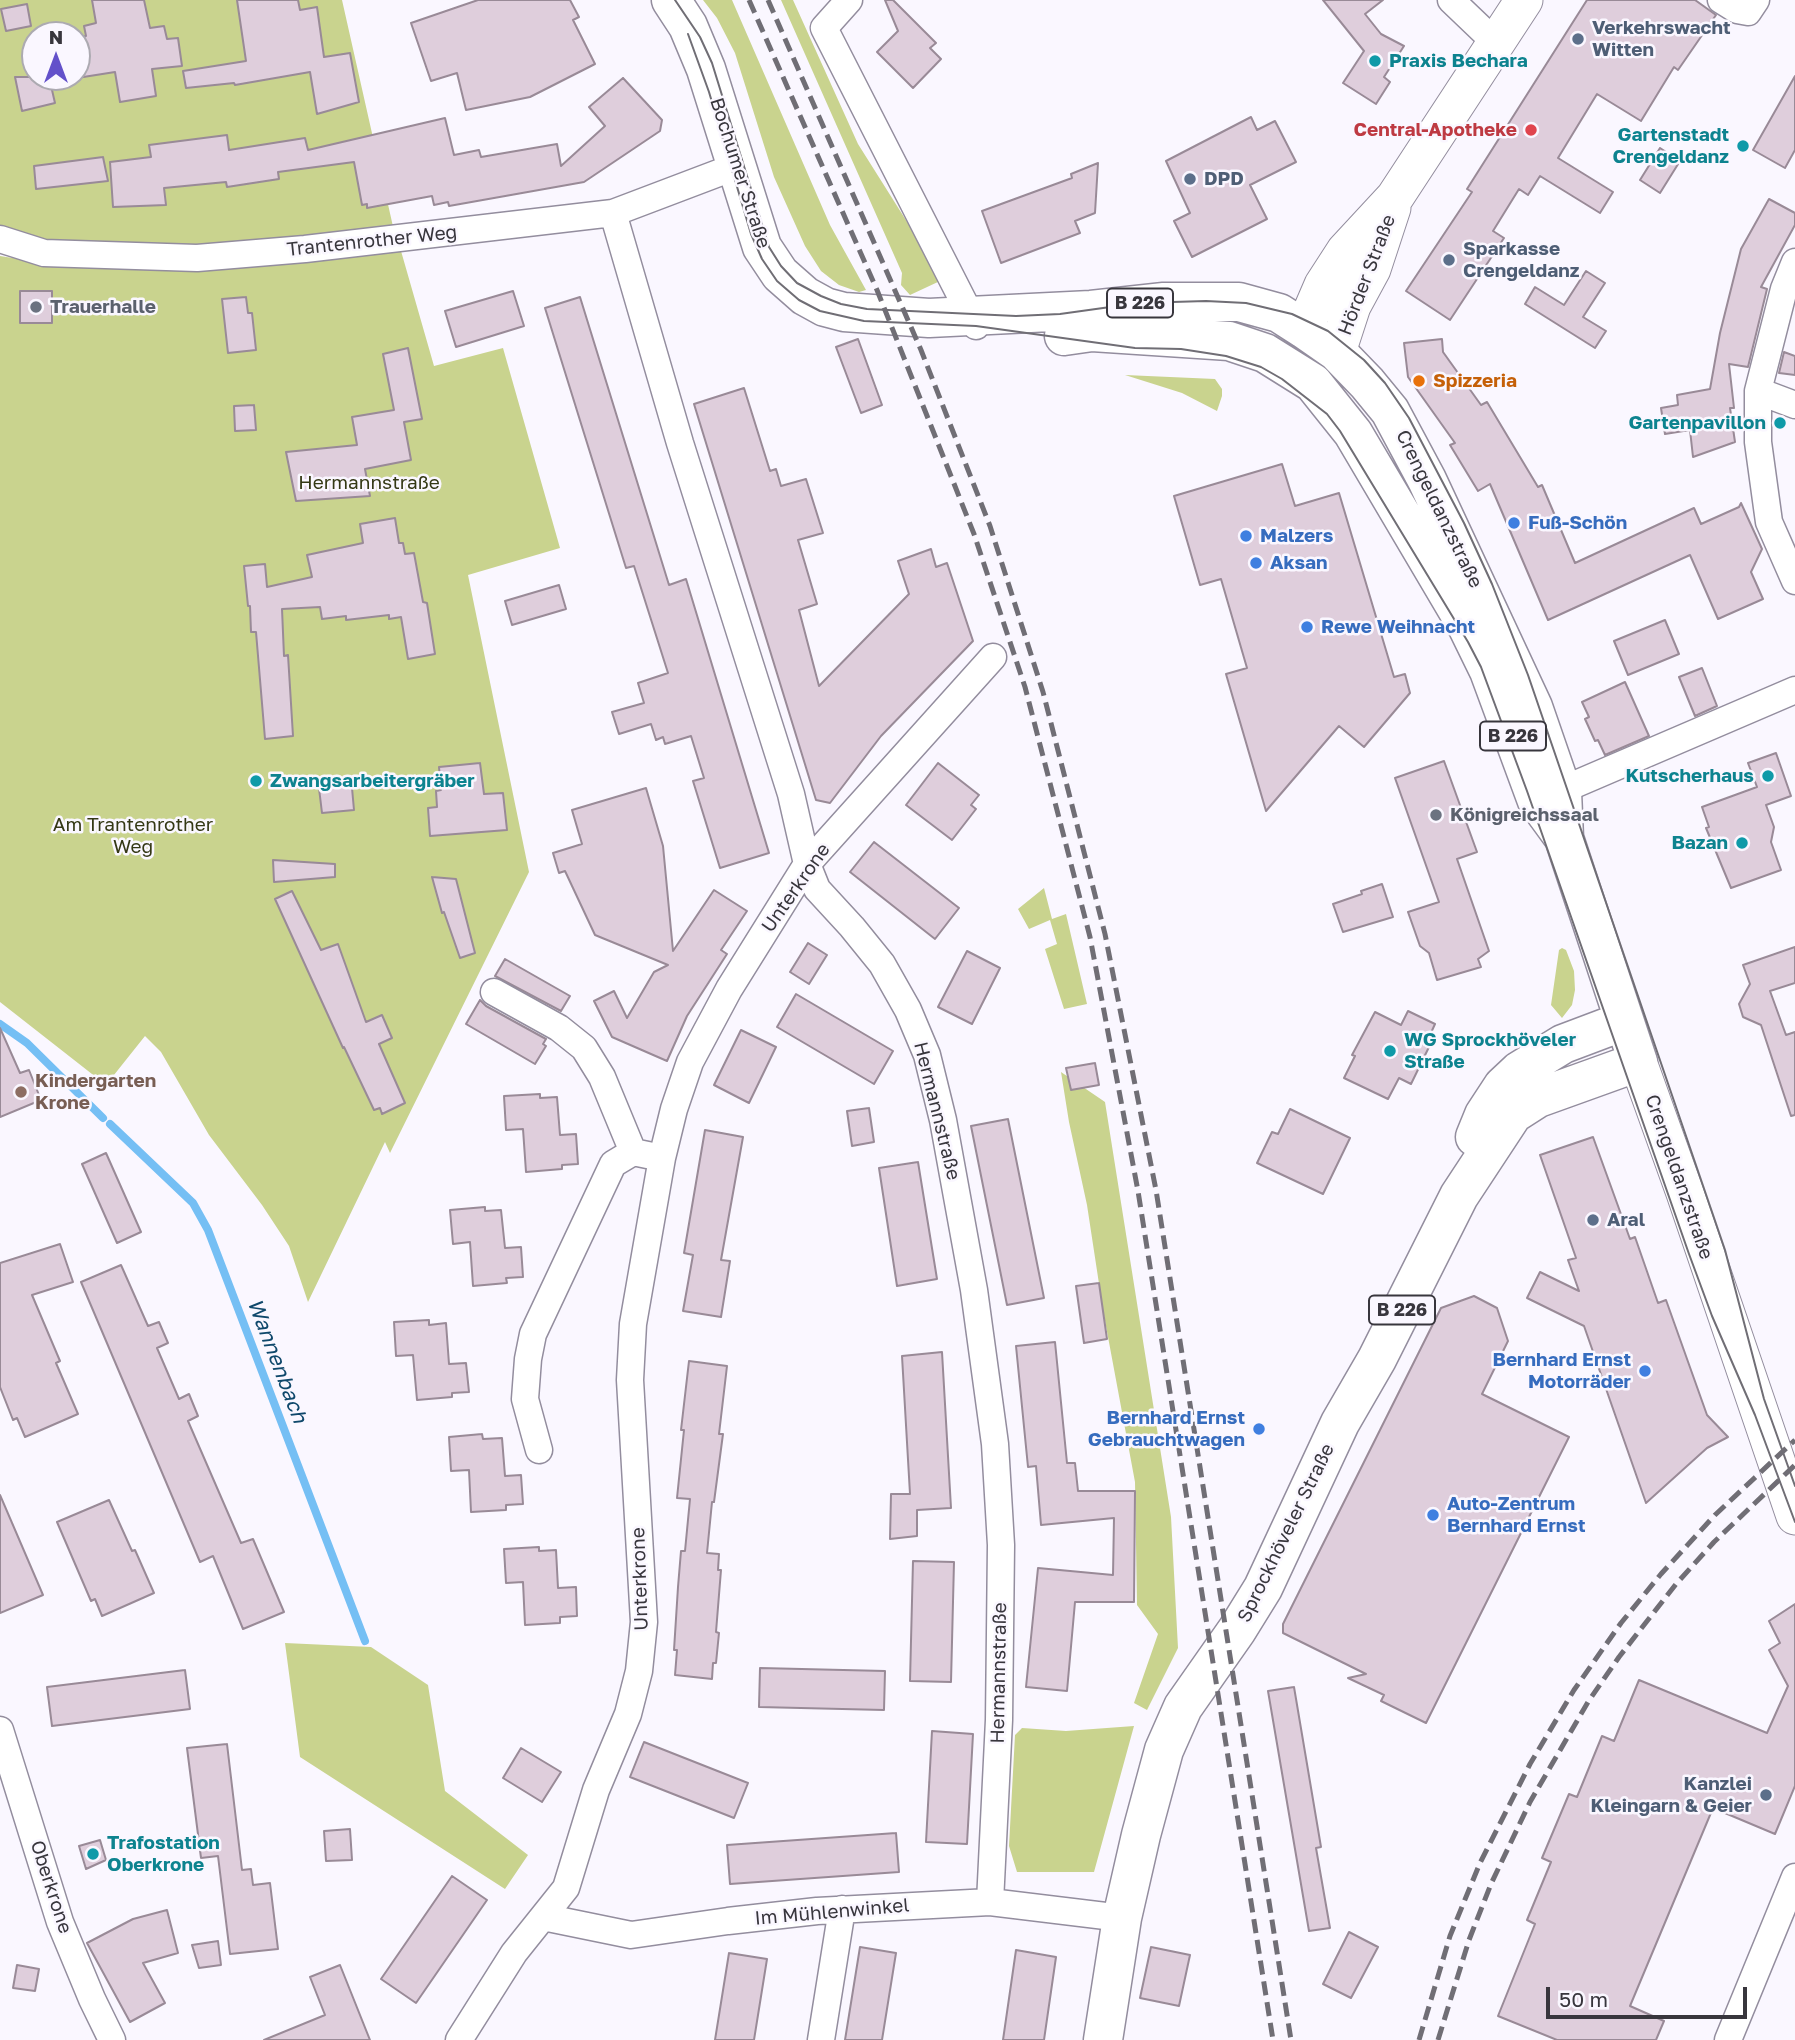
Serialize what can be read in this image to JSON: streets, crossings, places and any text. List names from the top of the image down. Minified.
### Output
{"streets":{"main road":["Bochumer Straße","Hörder Straße","B 226","Crengeldanzstraße","Sprockhöveler Straße"],"street":["Trantenrother Weg","Unterkrone","Hermannstraße","Oberkrone","Im Mühlenwinkel"]},"crossings":[["Bochumer Straße","Trantenrother Weg"],["Bochumer Straße","Hörder Straße"],["Bochumer Straße","Crengeldanzstraße"],["Trantenrother Weg","Hermannstraße"],["Hörder Straße","Crengeldanzstraße"],["Crengeldanzstraße","Sprockhöveler Straße"],["Unterkrone","Hermannstraße"],["Unterkrone","Im Mühlenwinkel"],["Hermannstraße","Im Mühlenwinkel"],["Sprockhöveler Straße","Im Mühlenwinkel"]],"water":["Wannenbach"],"parks":["Hermannstraße","Am Trantenrother Weg"],"places":["Verkehrswacht Witten","Praxis Bechara","Central-Apotheke","Gartenstadt Crengeldanz","DPD","Sparkasse Crengeldanz","Trauerhalle","Spizzeria","Gartenpavillon","Fuß-Schön","Malzers","Aksan","Rewe Weihnacht","Kutscherhaus","Zwangsarbeitergräber","Königreichssaal","Bazan","WG Sprockhöveler Straße","Kindergarten Krone","Aral","Bernhard Ernst Motorräder","Bernhard Ernst Gebrauchtwagen","Auto-Zentrum Bernhard Ernst","Kanzlei Kleingarn & Geier","Trafostation Oberkrone"],"scale_bar":"50 m","north":"top"}
